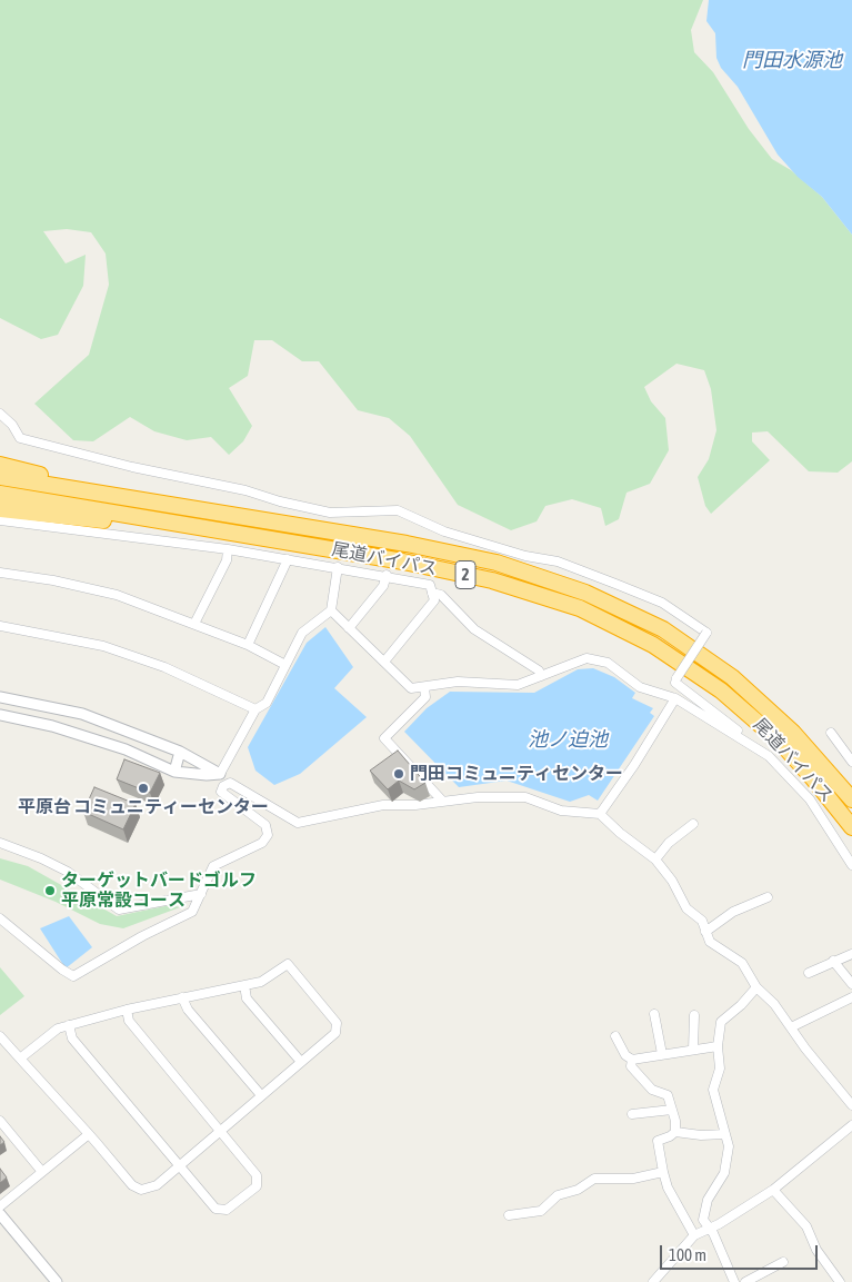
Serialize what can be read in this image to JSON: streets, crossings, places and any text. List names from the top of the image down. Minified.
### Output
{"streets":{"highway":["尾道バイパス","2"]},"water":["門田水源池","池ノ迫池"],"places":["門田コミュニティセンター","平原台 コミュニティーセンター","ターゲットバードゴルフ 平原常設コース"],"scale_bar":"100 m"}
